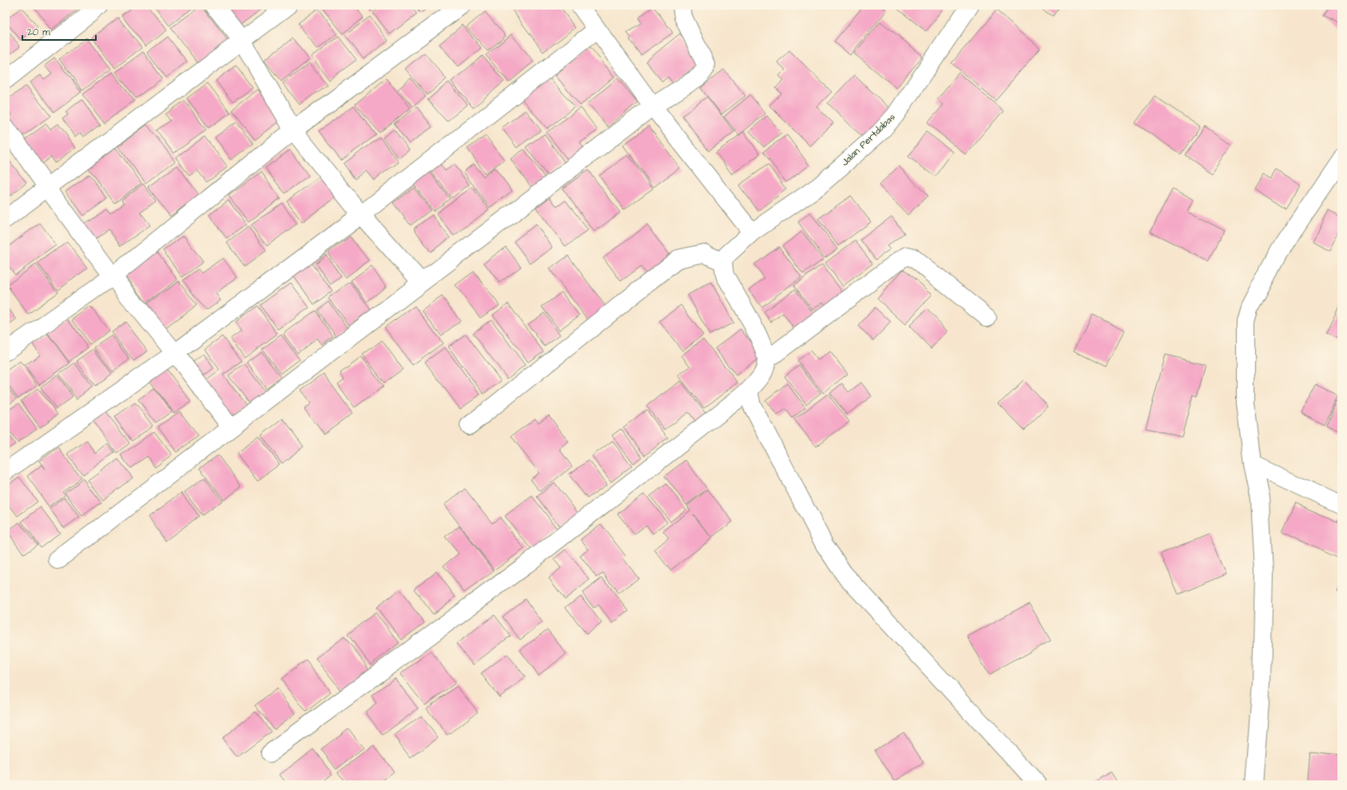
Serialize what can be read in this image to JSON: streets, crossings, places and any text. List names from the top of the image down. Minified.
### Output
{"streets":{"street":["Jalan Pertdabas"]},"scale_bar":"20 m"}
